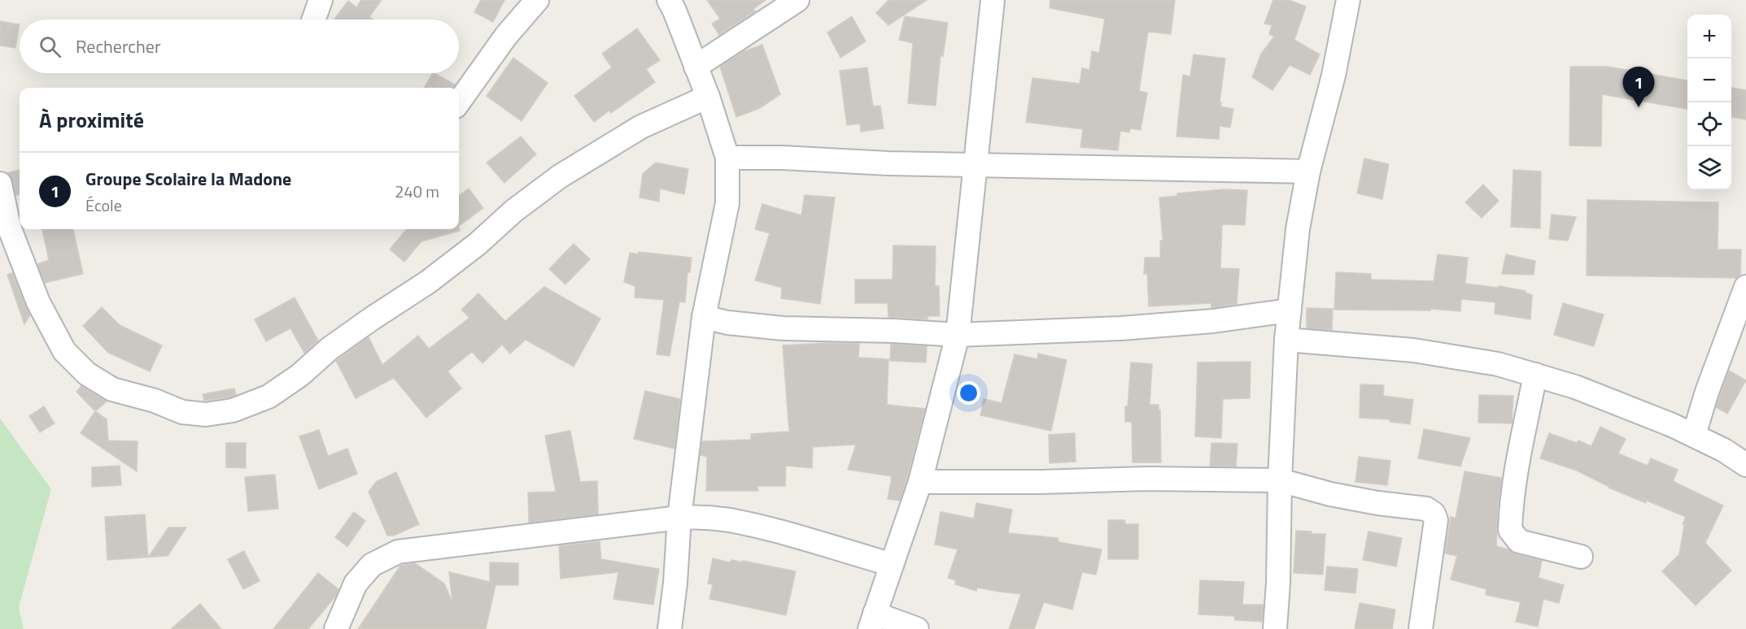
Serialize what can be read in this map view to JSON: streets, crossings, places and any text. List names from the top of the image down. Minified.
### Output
{"page":{"map_buttons":["+","−"],"search":"Rechercher","pins":"1","heading":"À proximité","list":[{"mark":"1","name":"Groupe Scolaire la Madone","note":"École","value":"240 m"}]}}
